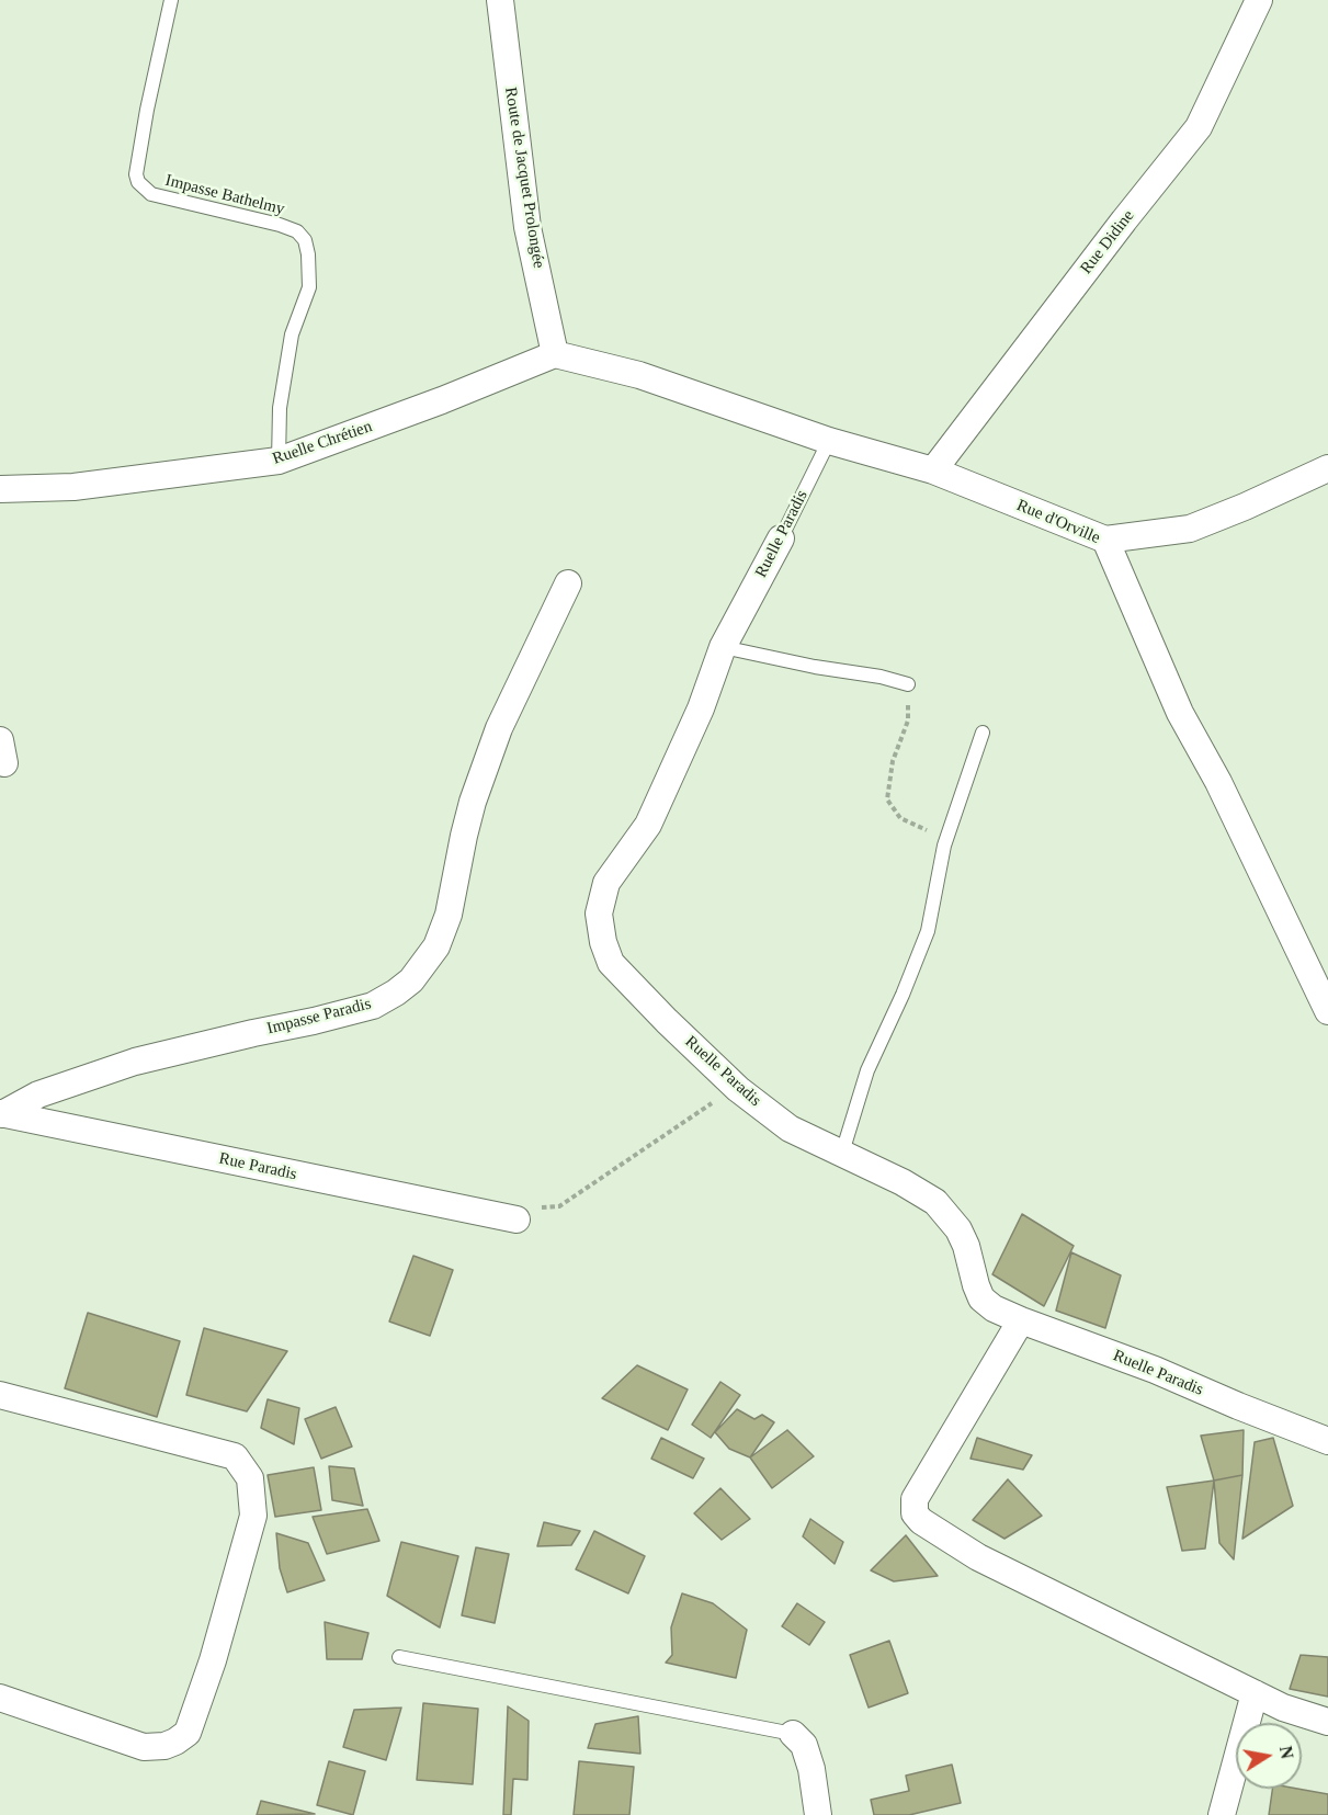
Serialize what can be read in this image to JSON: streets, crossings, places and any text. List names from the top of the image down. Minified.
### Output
{"streets":{"street":["Route de Jacquet Prolongée","Rue Didine","Ruelle Chrétien","Rue d'Orville","Ruelle Paradis","Impasse Paradis","Rue Paradis"],"lane":["Impasse Bathelmy"]},"crossings":[["Route de Jacquet Prolongée","Ruelle Chrétien"],["Route de Jacquet Prolongée","Rue d'Orville"],["Impasse Bathelmy","Ruelle Chrétien"],["Rue Didine","Rue d'Orville"],["Ruelle Chrétien","Rue d'Orville"],["Rue d'Orville","Ruelle Paradis"],["Impasse Paradis","Rue Paradis"]],"north":"right"}
